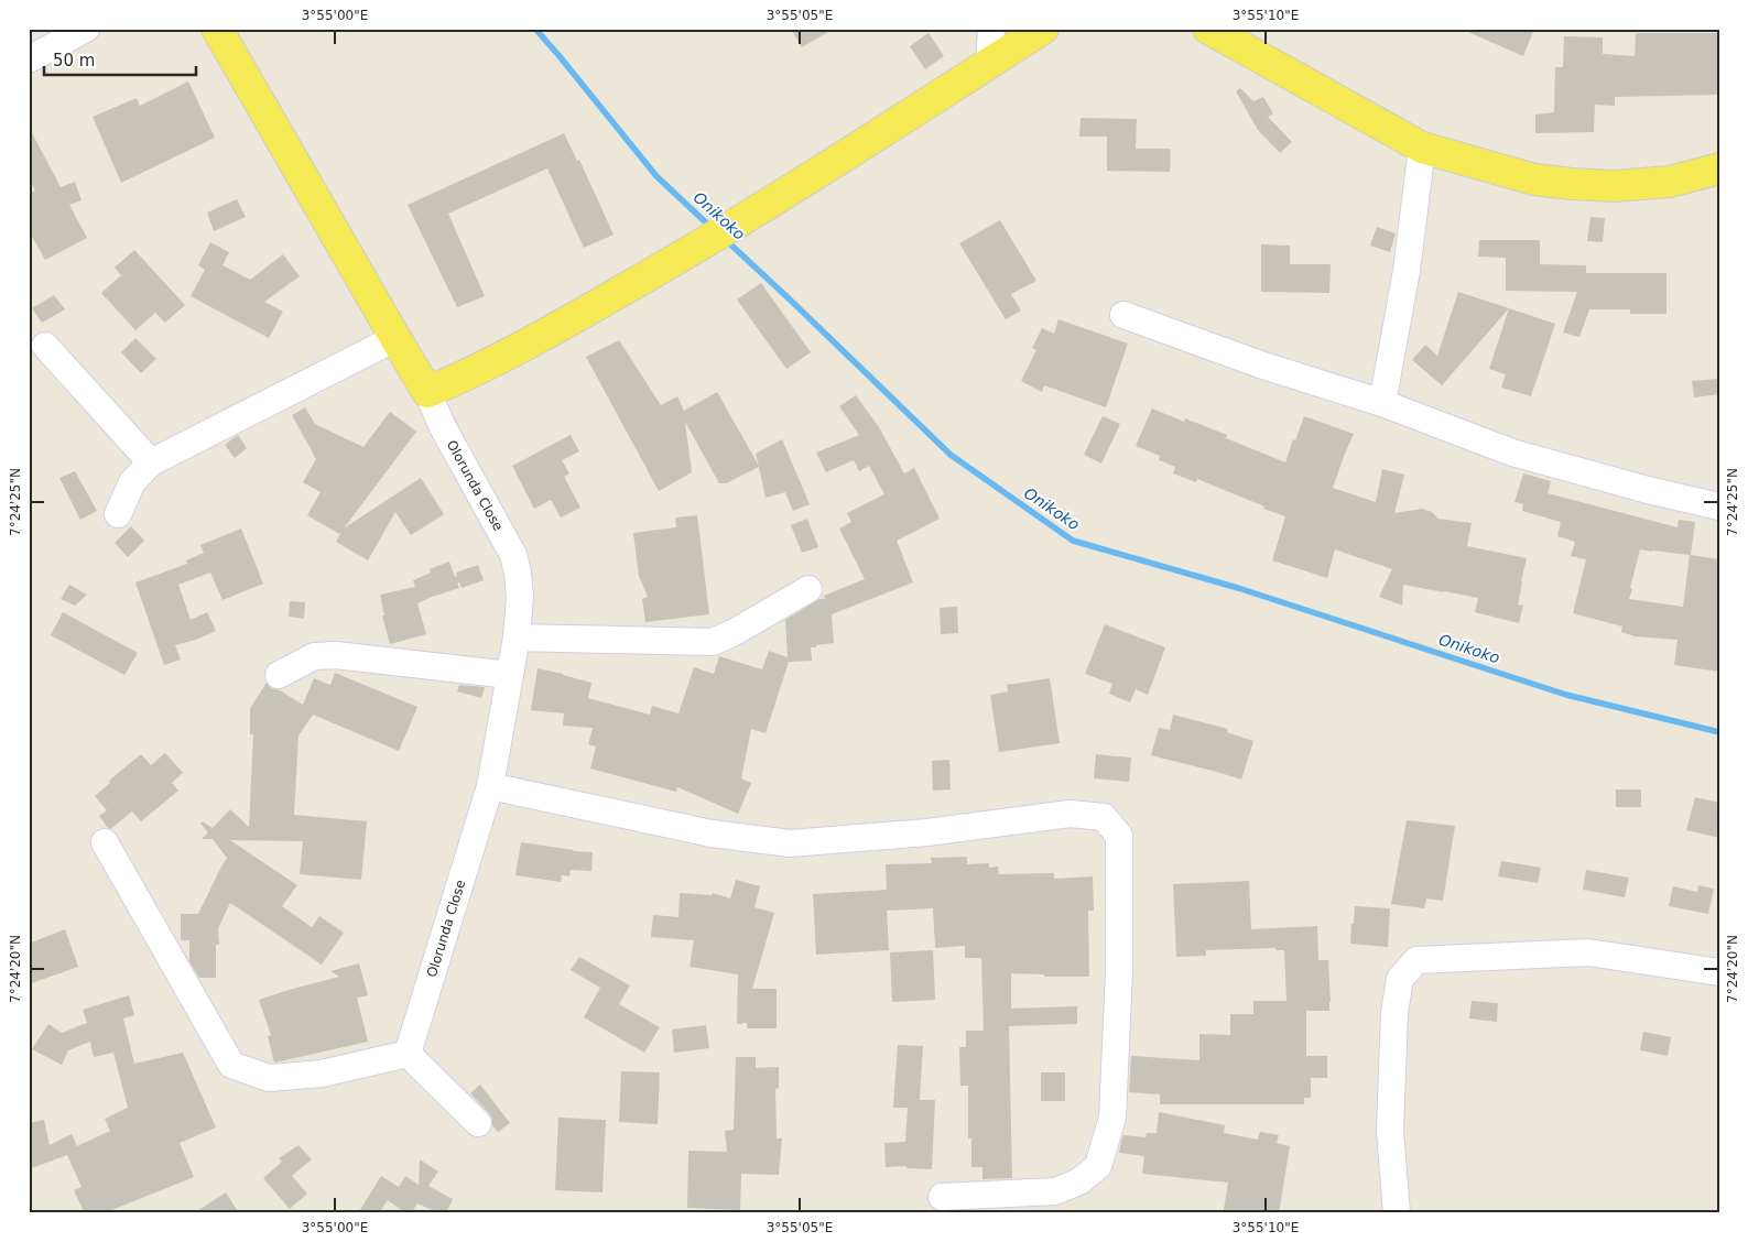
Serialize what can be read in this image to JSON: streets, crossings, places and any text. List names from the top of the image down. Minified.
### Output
{"streets":{"street":["Olorunda Close"]},"water":["Onikoko"],"scale_bar":"50 m","coordinates":["3°55'00\"E","3°55'05\"E","3°55'10\"E","7°24'25\"N","7°24'20\"N"]}
